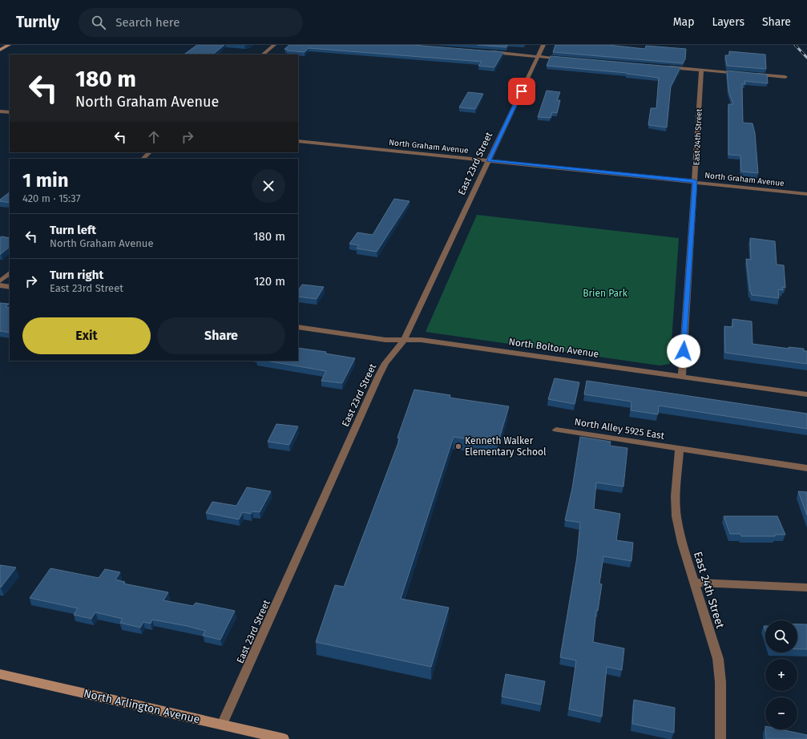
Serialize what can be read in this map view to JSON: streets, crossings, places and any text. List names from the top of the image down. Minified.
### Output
{"streets":{"main road":["North Arlington Avenue"],"street":["East 24th Street","North Graham Avenue","East 23rd Street","North Bolton Avenue","North Alley 5925 East"]},"crossings":[["East 24th Street","North Graham Avenue"],["East 24th Street","North Bolton Avenue"],["East 24th Street","North Alley 5925 East"],["North Graham Avenue","East 23rd Street"],["East 23rd Street","North Bolton Avenue"],["East 23rd Street","North Arlington Avenue"]],"parks":["Brien Park"],"places":["Kenneth Walker Elementary School"],"page":{"header":"Turnly","search":"Search here","nav":["Map","Layers","Share"],"turn":["180 m","North Graham Avenue"],"heading":["1 min","420 m · 15:37"],"list":[{"name":"Turn left","note":"North Graham Avenue","value":"180 m"},{"name":"Turn right","note":"East 23rd Street","value":"120 m"}],"buttons":["Exit","Share"],"map_buttons":["+","−"]}}
